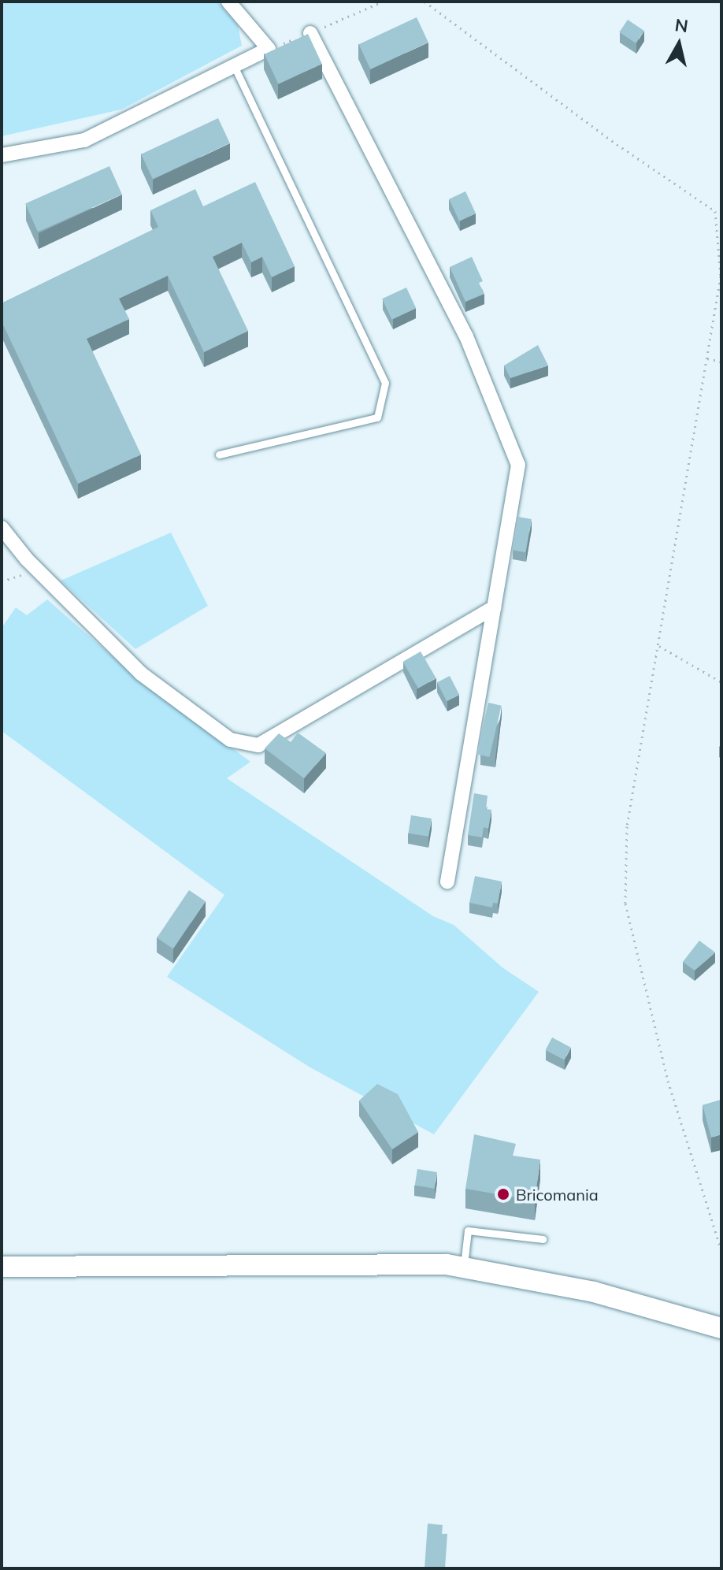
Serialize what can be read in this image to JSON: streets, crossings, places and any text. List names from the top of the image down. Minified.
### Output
{"places":["Bricomania"],"north":"top"}
